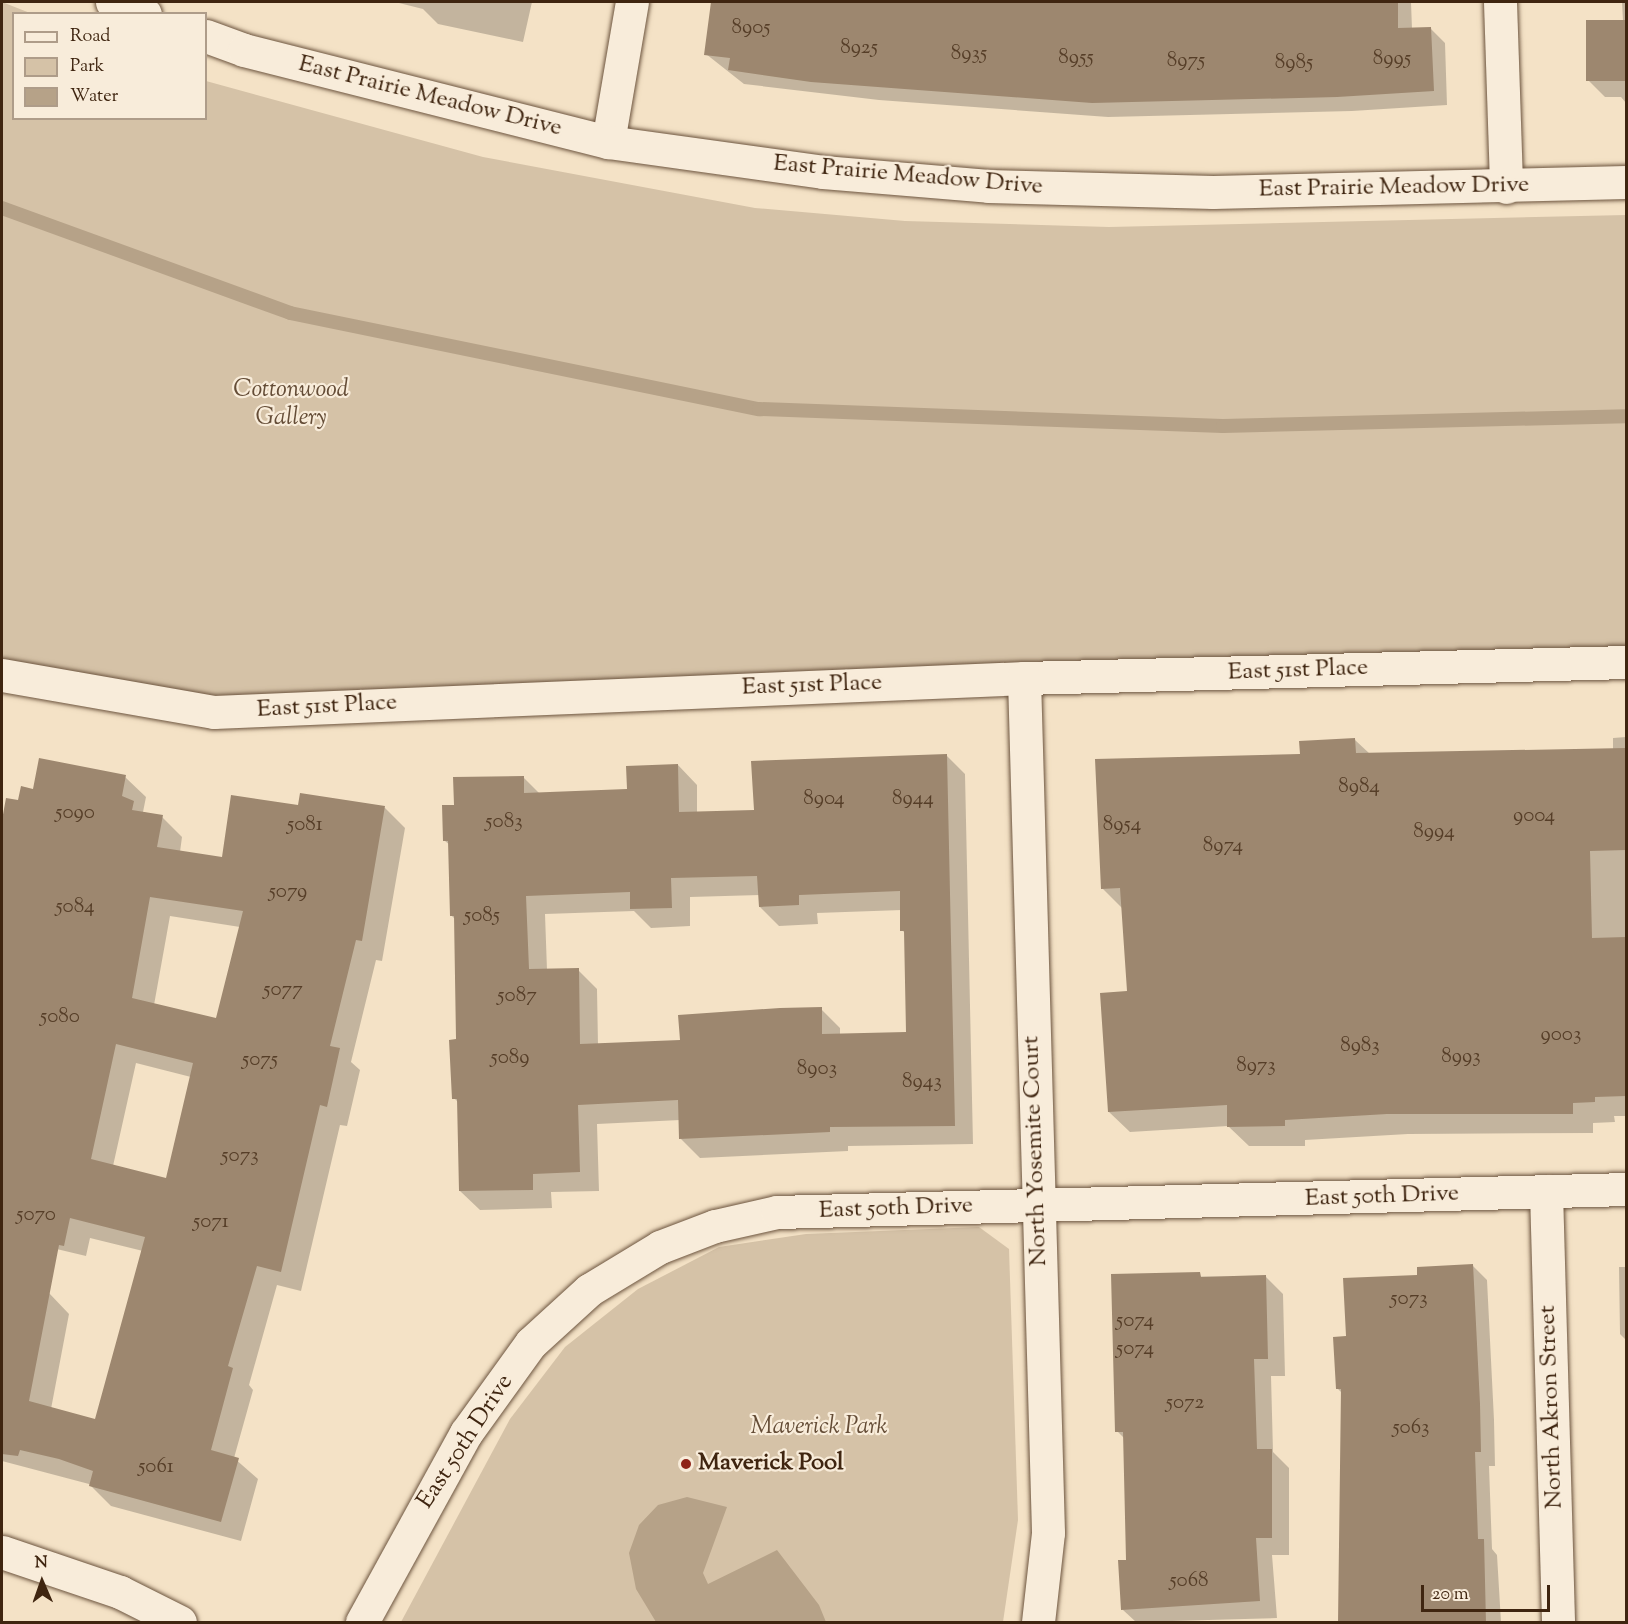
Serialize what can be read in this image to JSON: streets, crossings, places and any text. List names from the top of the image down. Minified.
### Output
{"streets":{"street":["East Prairie Meadow Drive","East 51st Place","North Yosemite Court","East 50th Drive","North Akron Street"]},"crossings":[["East 51st Place","North Yosemite Court"],["North Yosemite Court","East 50th Drive"],["East 50th Drive","North Akron Street"]],"parks":["Cottonwood Gallery","Maverick Park"],"places":["Maverick Pool"],"house_numbers":["8905","8925","8935","8955","8995","8975","8985","8984","8904","8944","5090","9004","5083","5081","8954","8994","8974","5079","5084","5085","5077","5087","5080","9003","8983","8993","5089","5075","8973","8903","8943","5073","5070","5071","5073","5074","5074","5072","5063","5061","5068"],"legend":["Road","Park","Water"],"scale_bar":"20 m","north":"top"}
